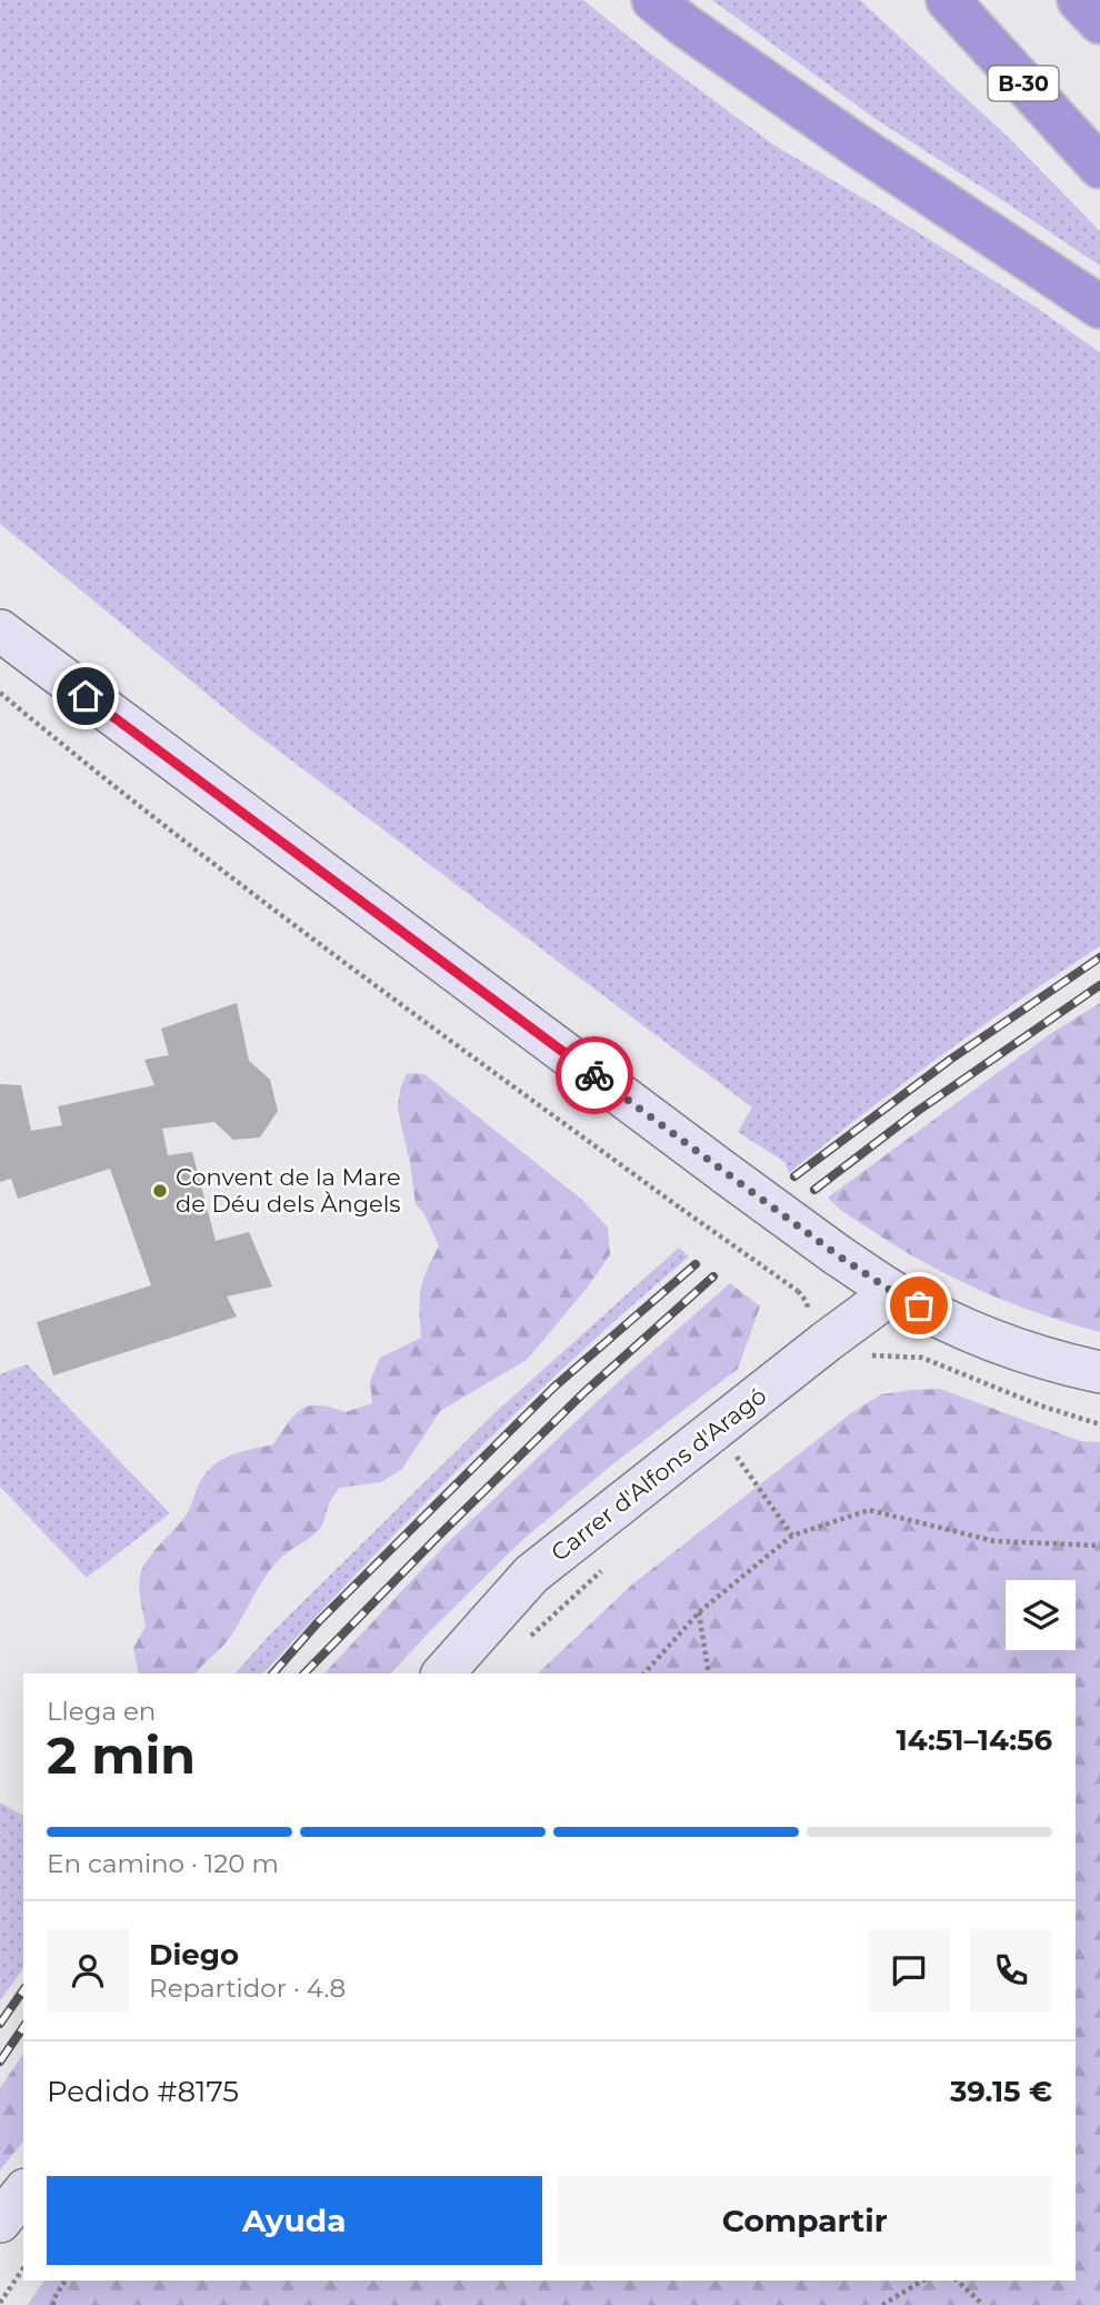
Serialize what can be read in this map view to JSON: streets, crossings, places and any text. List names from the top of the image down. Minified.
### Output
{"streets":{"highway":["B-30"],"street":["Carrer d'Alfons d'Aragó"]},"places":["Convent de la Mare de Déu dels Àngels"],"page":{"heading":["2 min","Llega en","14:51–14:56"],"panel":["Diego","Repartidor · 4.8","Pedido #8175","39.15 €"],"bar":"En camino · 120 m","buttons":["Ayuda","Compartir"]}}
